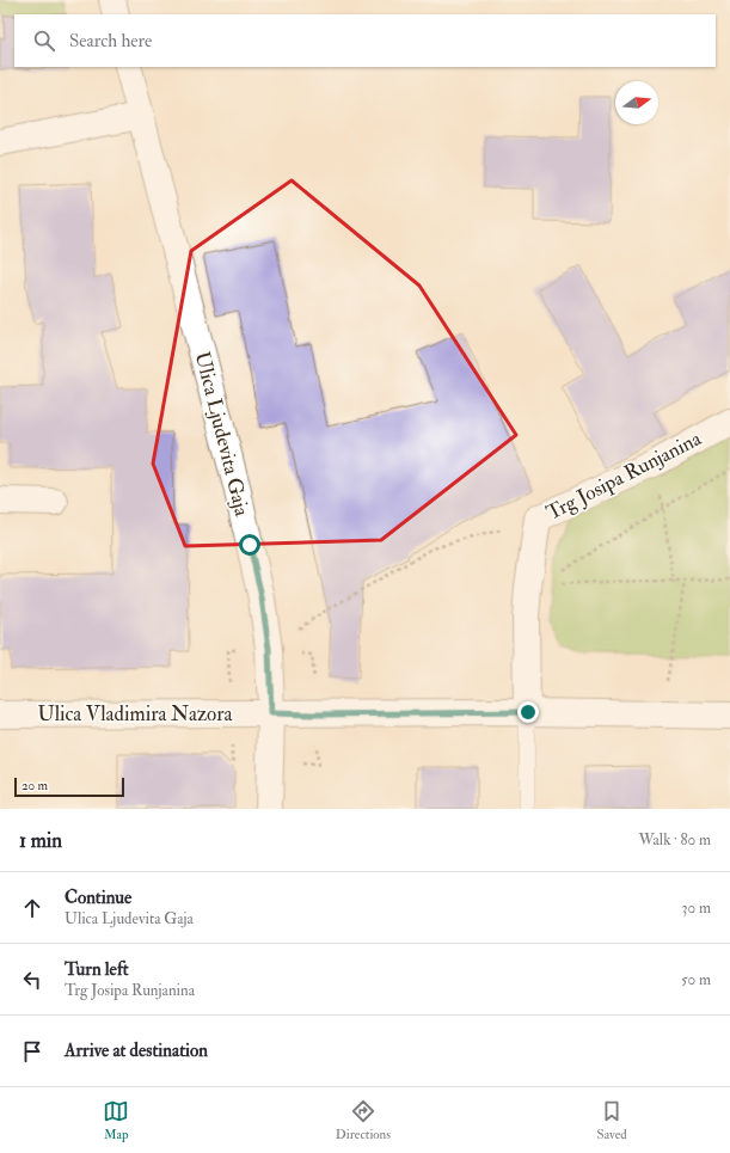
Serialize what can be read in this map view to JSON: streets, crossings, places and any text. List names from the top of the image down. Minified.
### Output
{"streets":{"street":["Ulica Ljudevita Gaja","Trg Josipa Runjanina","Ulica Vladimira Nazora"]},"crossings":[["Ulica Ljudevita Gaja","Ulica Vladimira Nazora"]],"scale_bar":"20 m","north":"right","page":{"search":"Search here","scale":"20 m","heading":["1 min","Walk · 80 m"],"list":[["Continue","Ulica Ljudevita Gaja","30 m"],["Turn left","Trg Josipa Runjanina","50 m"],"Arrive at destination"],"nav":["Map","Directions","Saved"]}}
